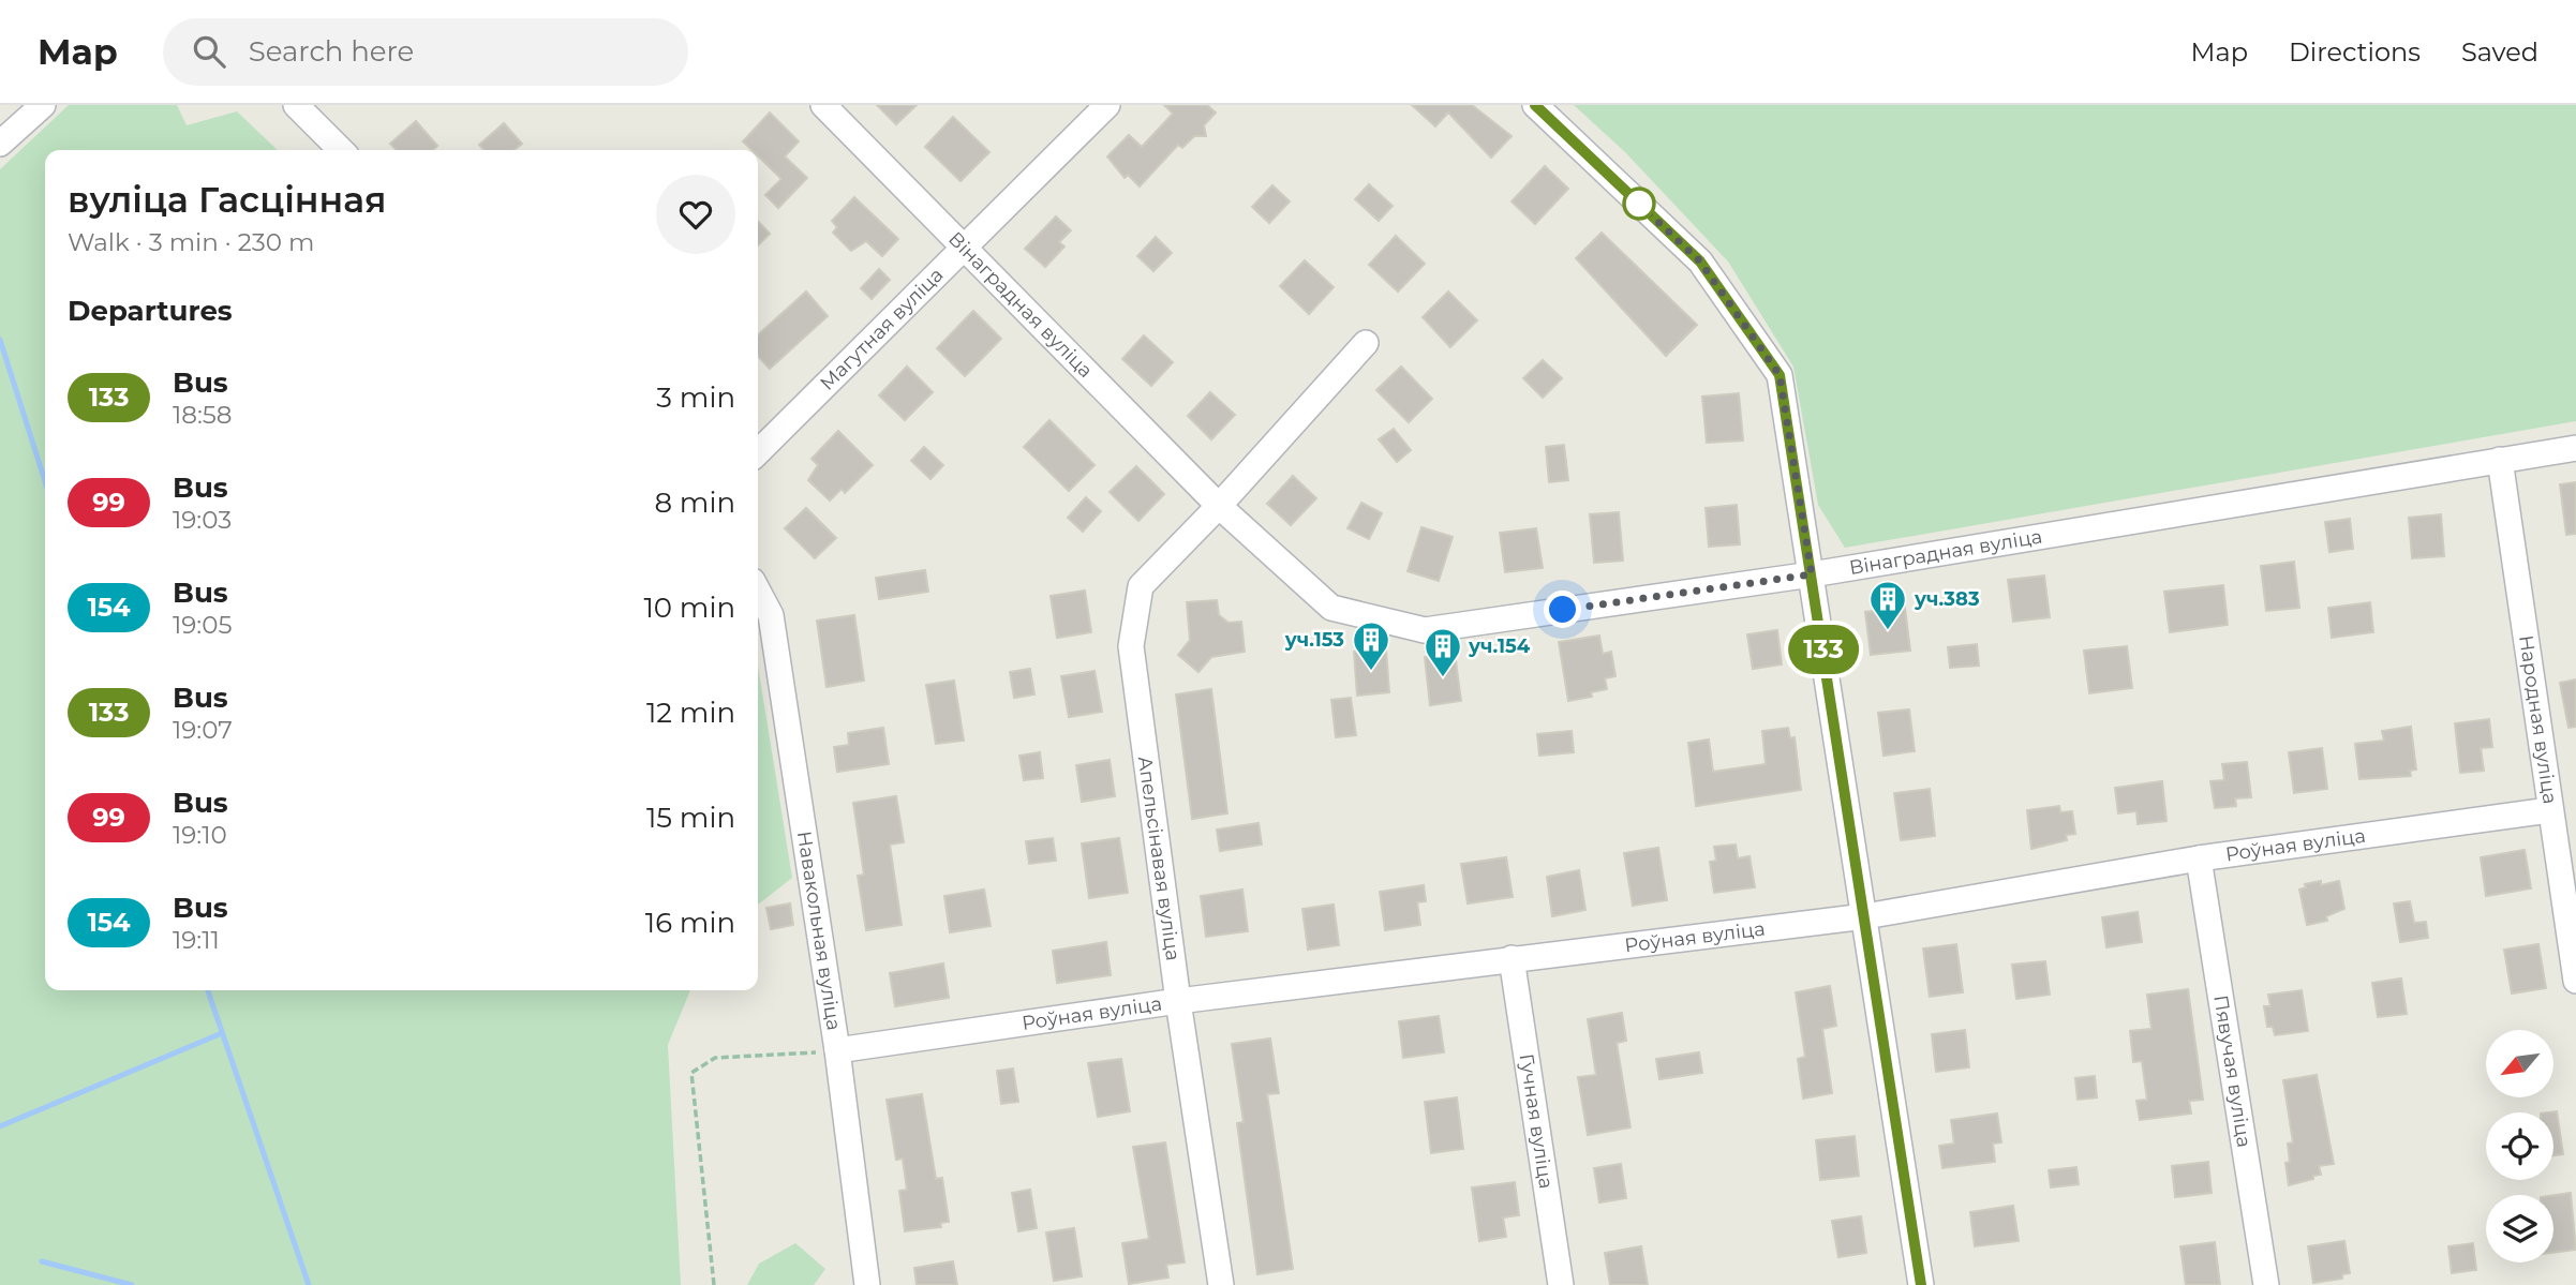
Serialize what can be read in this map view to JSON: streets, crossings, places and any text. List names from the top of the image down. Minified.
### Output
{"streets":{"street":["Вінаградная вуліца","Магутная вуліца","Народная вуліца","Роўная вуліца","Апельсінавая вуліца","Навакольная вуліца","Пявучая вуліца","Гучная вуліца"]},"crossings":[["Вінаградная вуліца","Магутная вуліца"],["Вінаградная вуліца","Народная вуліца"],["Вінаградная вуліца","Апельсінавая вуліца"],["Народная вуліца","Роўная вуліца"],["Роўная вуліца","Апельсінавая вуліца"],["Роўная вуліца","Навакольная вуліца"],["Роўная вуліца","Пявучая вуліца"],["Роўная вуліца","Гучная вуліца"]],"places":{"building":["уч.383","уч.153","уч.154"]},"lines":["bus line 133"],"north":"bottom left","page":{"header":"Map","search":"Search here","nav":["Map","Directions","Saved"],"on_map":"133","heading":[["вуліца Гасцінная","Walk · 3 min · 230 m"],"Departures"],"list":[{"mark":"133","name":"Bus","note":"18:58","value":"3 min"},{"mark":"99","name":"Bus","note":"19:03","value":"8 min"},{"mark":"154","name":"Bus","note":"19:05","value":"10 min"},{"mark":"133","name":"Bus","note":"19:07","value":"12 min"},{"mark":"99","name":"Bus","note":"19:10","value":"15 min"},{"mark":"154","name":"Bus","note":"19:11","value":"16 min"}]}}
